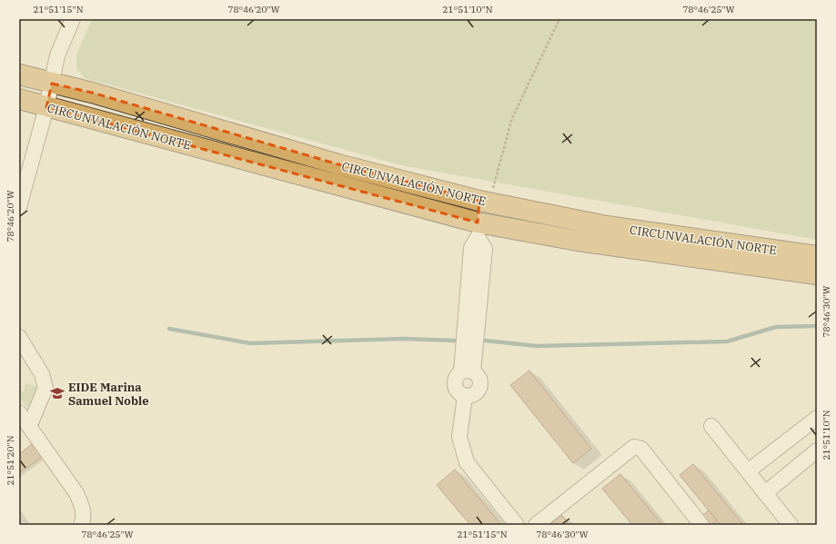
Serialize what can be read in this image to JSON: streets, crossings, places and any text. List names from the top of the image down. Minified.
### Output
{"streets":{"highway":["CIRCUNVALACIÓN NORTE"]},"places":{"school or university":["EIDE Marina Samuel Noble"]},"coordinates":["21°51'15\"N","78°46'20\"W","21°51'10\"N","78°46'25\"W","78°46'30\"W","21°51'20\"N"]}
